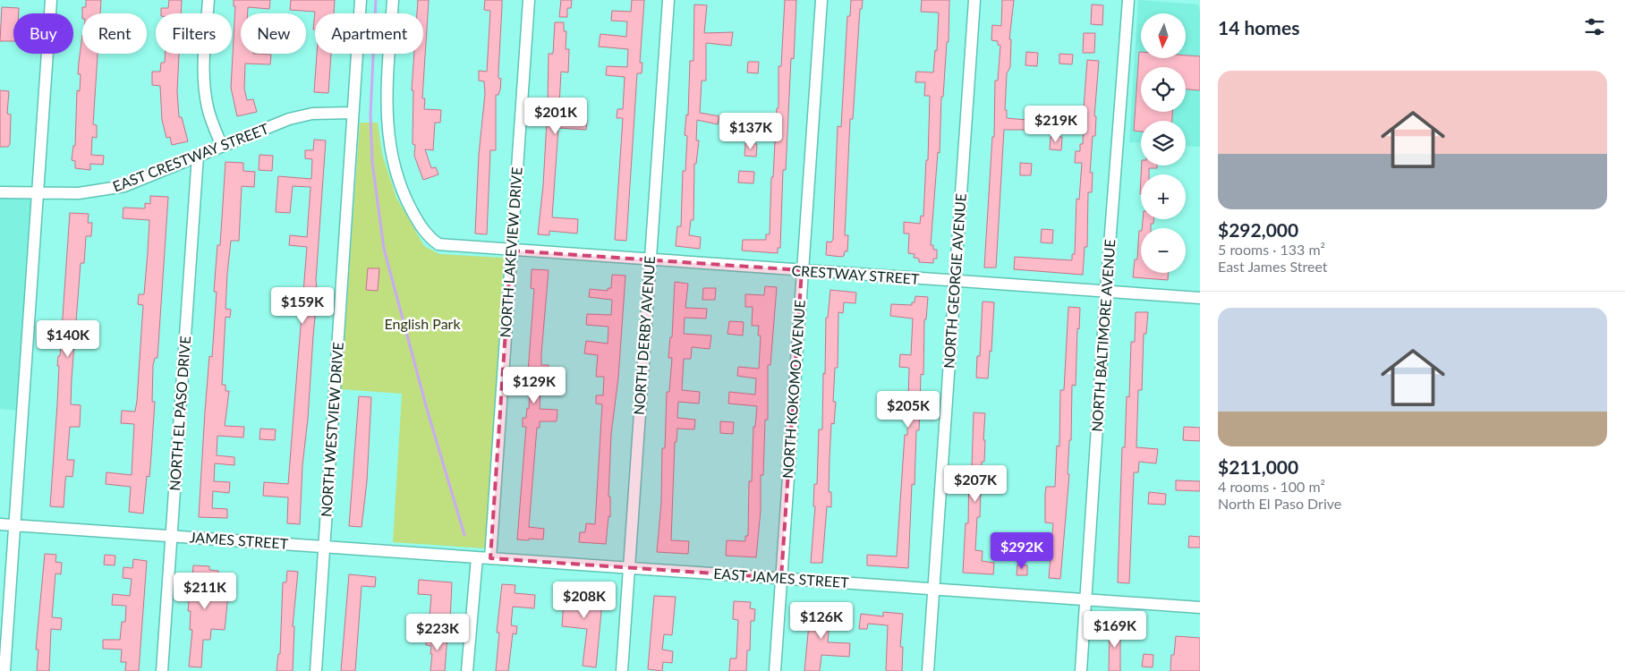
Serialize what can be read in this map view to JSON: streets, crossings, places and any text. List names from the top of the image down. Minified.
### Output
{"streets":{"street":["EAST CRESTWAY STREET","NORTH LAKEVIEW DRIVE","CRESTWAY STREET","NORTH GEORGIE AVENUE","NORTH DERBY AVENUE","NORTH BALTIMORE AVENUE","NORTH KOKOMO AVENUE","NORTH EL PASO DRIVE","NORTH WESTVIEW DRIVE","JAMES STREET","EAST JAMES STREET"]},"crossings":[["EAST CRESTWAY STREET","NORTH EL PASO DRIVE"],["EAST CRESTWAY STREET","NORTH WESTVIEW DRIVE"],["NORTH LAKEVIEW DRIVE","CRESTWAY STREET"],["NORTH LAKEVIEW DRIVE","EAST JAMES STREET"],["CRESTWAY STREET","NORTH GEORGIE AVENUE"],["CRESTWAY STREET","NORTH DERBY AVENUE"],["CRESTWAY STREET","NORTH BALTIMORE AVENUE"],["CRESTWAY STREET","NORTH KOKOMO AVENUE"],["NORTH GEORGIE AVENUE","EAST JAMES STREET"],["NORTH DERBY AVENUE","EAST JAMES STREET"],["NORTH BALTIMORE AVENUE","EAST JAMES STREET"],["NORTH KOKOMO AVENUE","EAST JAMES STREET"],["NORTH EL PASO DRIVE","JAMES STREET"],["NORTH WESTVIEW DRIVE","JAMES STREET"],["JAMES STREET","EAST JAMES STREET"]],"parks":["English Park"],"north":"bottom","page":{"heading":"14 homes","map_buttons":["+","−"],"chip":["Buy","Rent","Filters","New","Apartment"],"list":[{"name":"$292,000","note":"5 rooms · 133 m² · East James Street"},{"name":"$211,000","note":"4 rooms · 100 m² · North El Paso Drive"}],"price":["$201K","$219K","$137K","$159K","$140K","$129K","$205K","$207K","$292K","$211K","$208K","$126K","$169K","$223K"]}}
